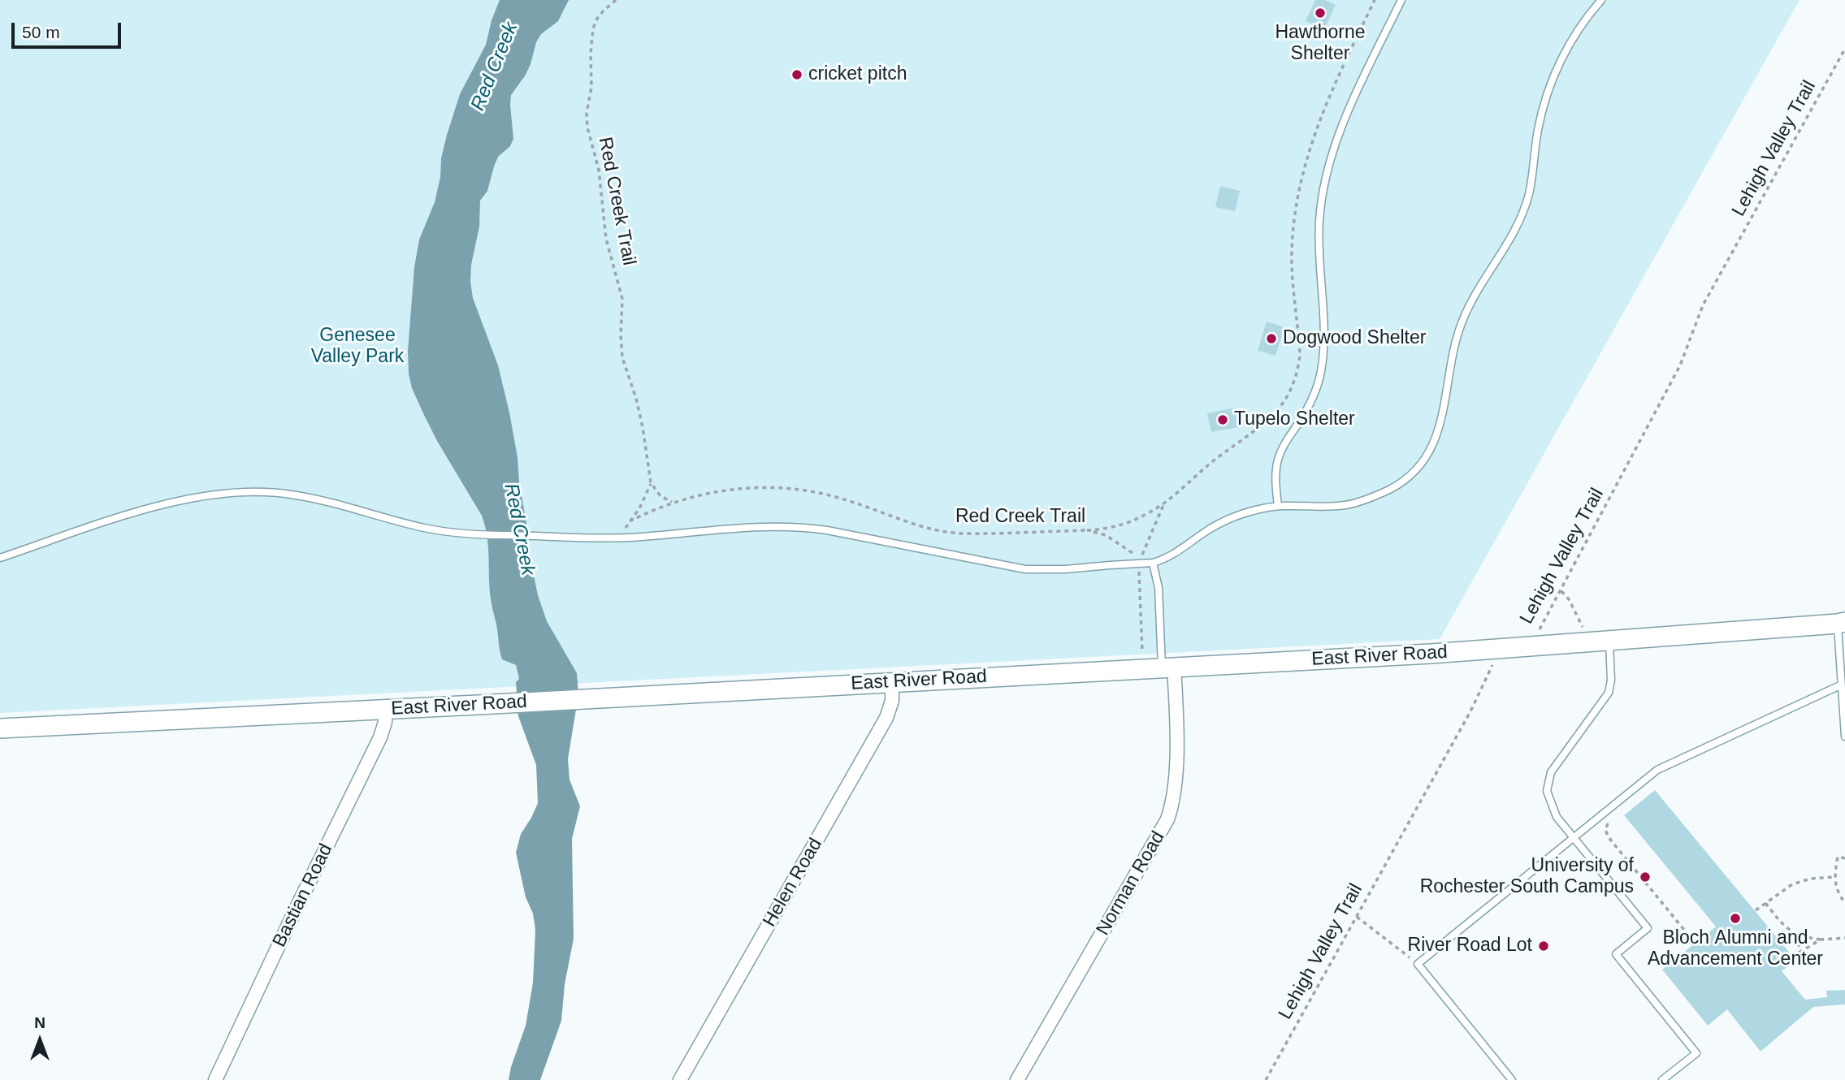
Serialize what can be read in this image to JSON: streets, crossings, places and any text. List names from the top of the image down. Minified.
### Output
{"streets":{"street":["East River Road","Helen Road","Norman Road","Bastian Road"],"path":["Lehigh Valley Trail","Red Creek Trail"]},"crossings":[["Lehigh Valley Trail","East River Road"],["East River Road","Helen Road"],["East River Road","Norman Road"],["East River Road","Bastian Road"]],"water":["Red Creek"],"parks":["Genesee Valley Park"],"places":["Hawthorne Shelter","cricket pitch","Dogwood Shelter","Tupelo Shelter","University of Rochester South Campus","Bloch Alumni and Advancement Center","River Road Lot"],"scale_bar":"50 m","north":"top"}
